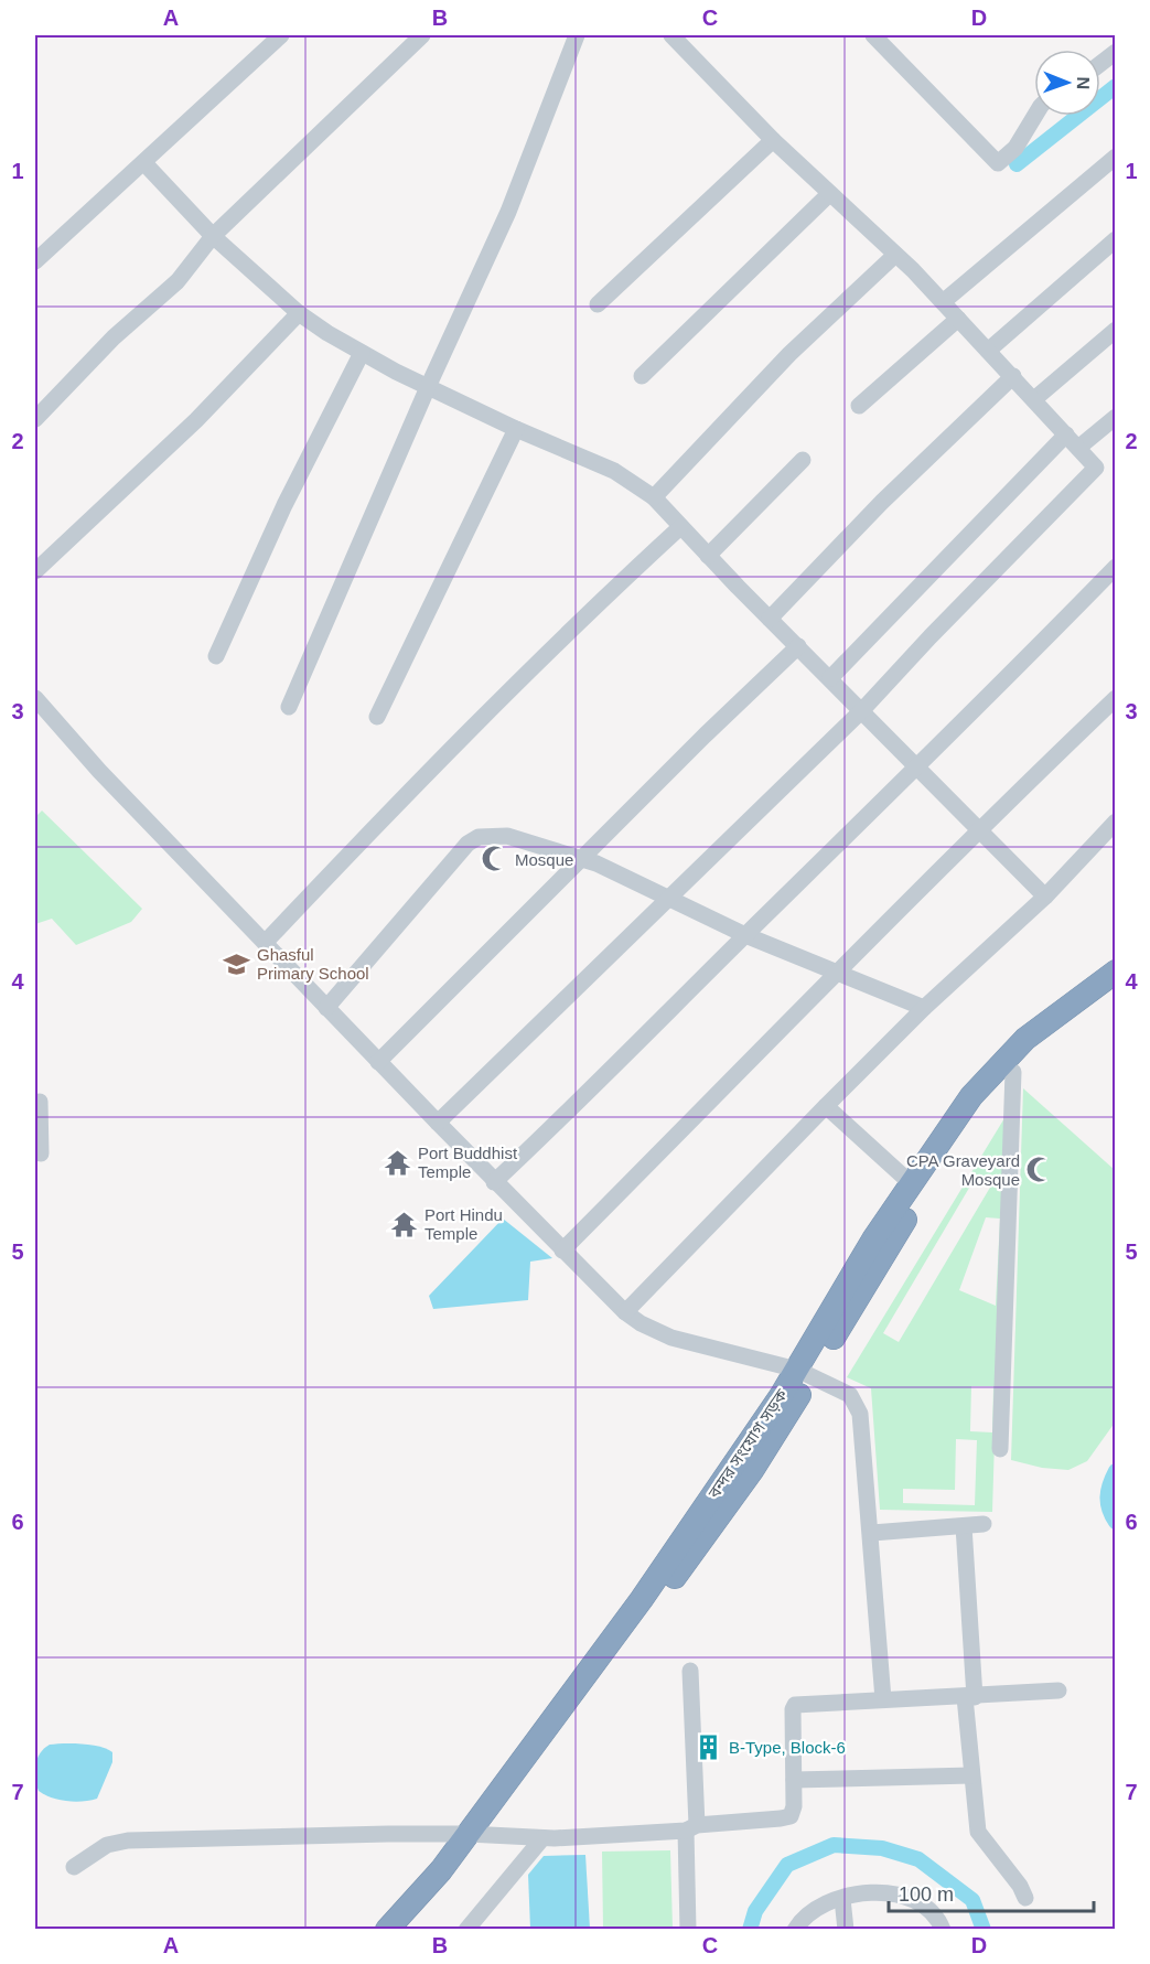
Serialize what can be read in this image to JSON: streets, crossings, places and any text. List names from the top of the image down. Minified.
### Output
{"streets":{"highway":["বন্দর সংযোগ সড়ক"]},"places":{"mosque":["Mosque","CPA Graveyard Mosque"],"school or university":["Ghasful Primary School"],"temple":["Port Buddhist Temple","Port Hindu Temple"],"building":["B-Type, Block-6"]},"scale_bar":"100 m","north":"right","grid":{"columns":["A","B","C","D"],"rows":["1","2","3","4","5","6","7"]}}
